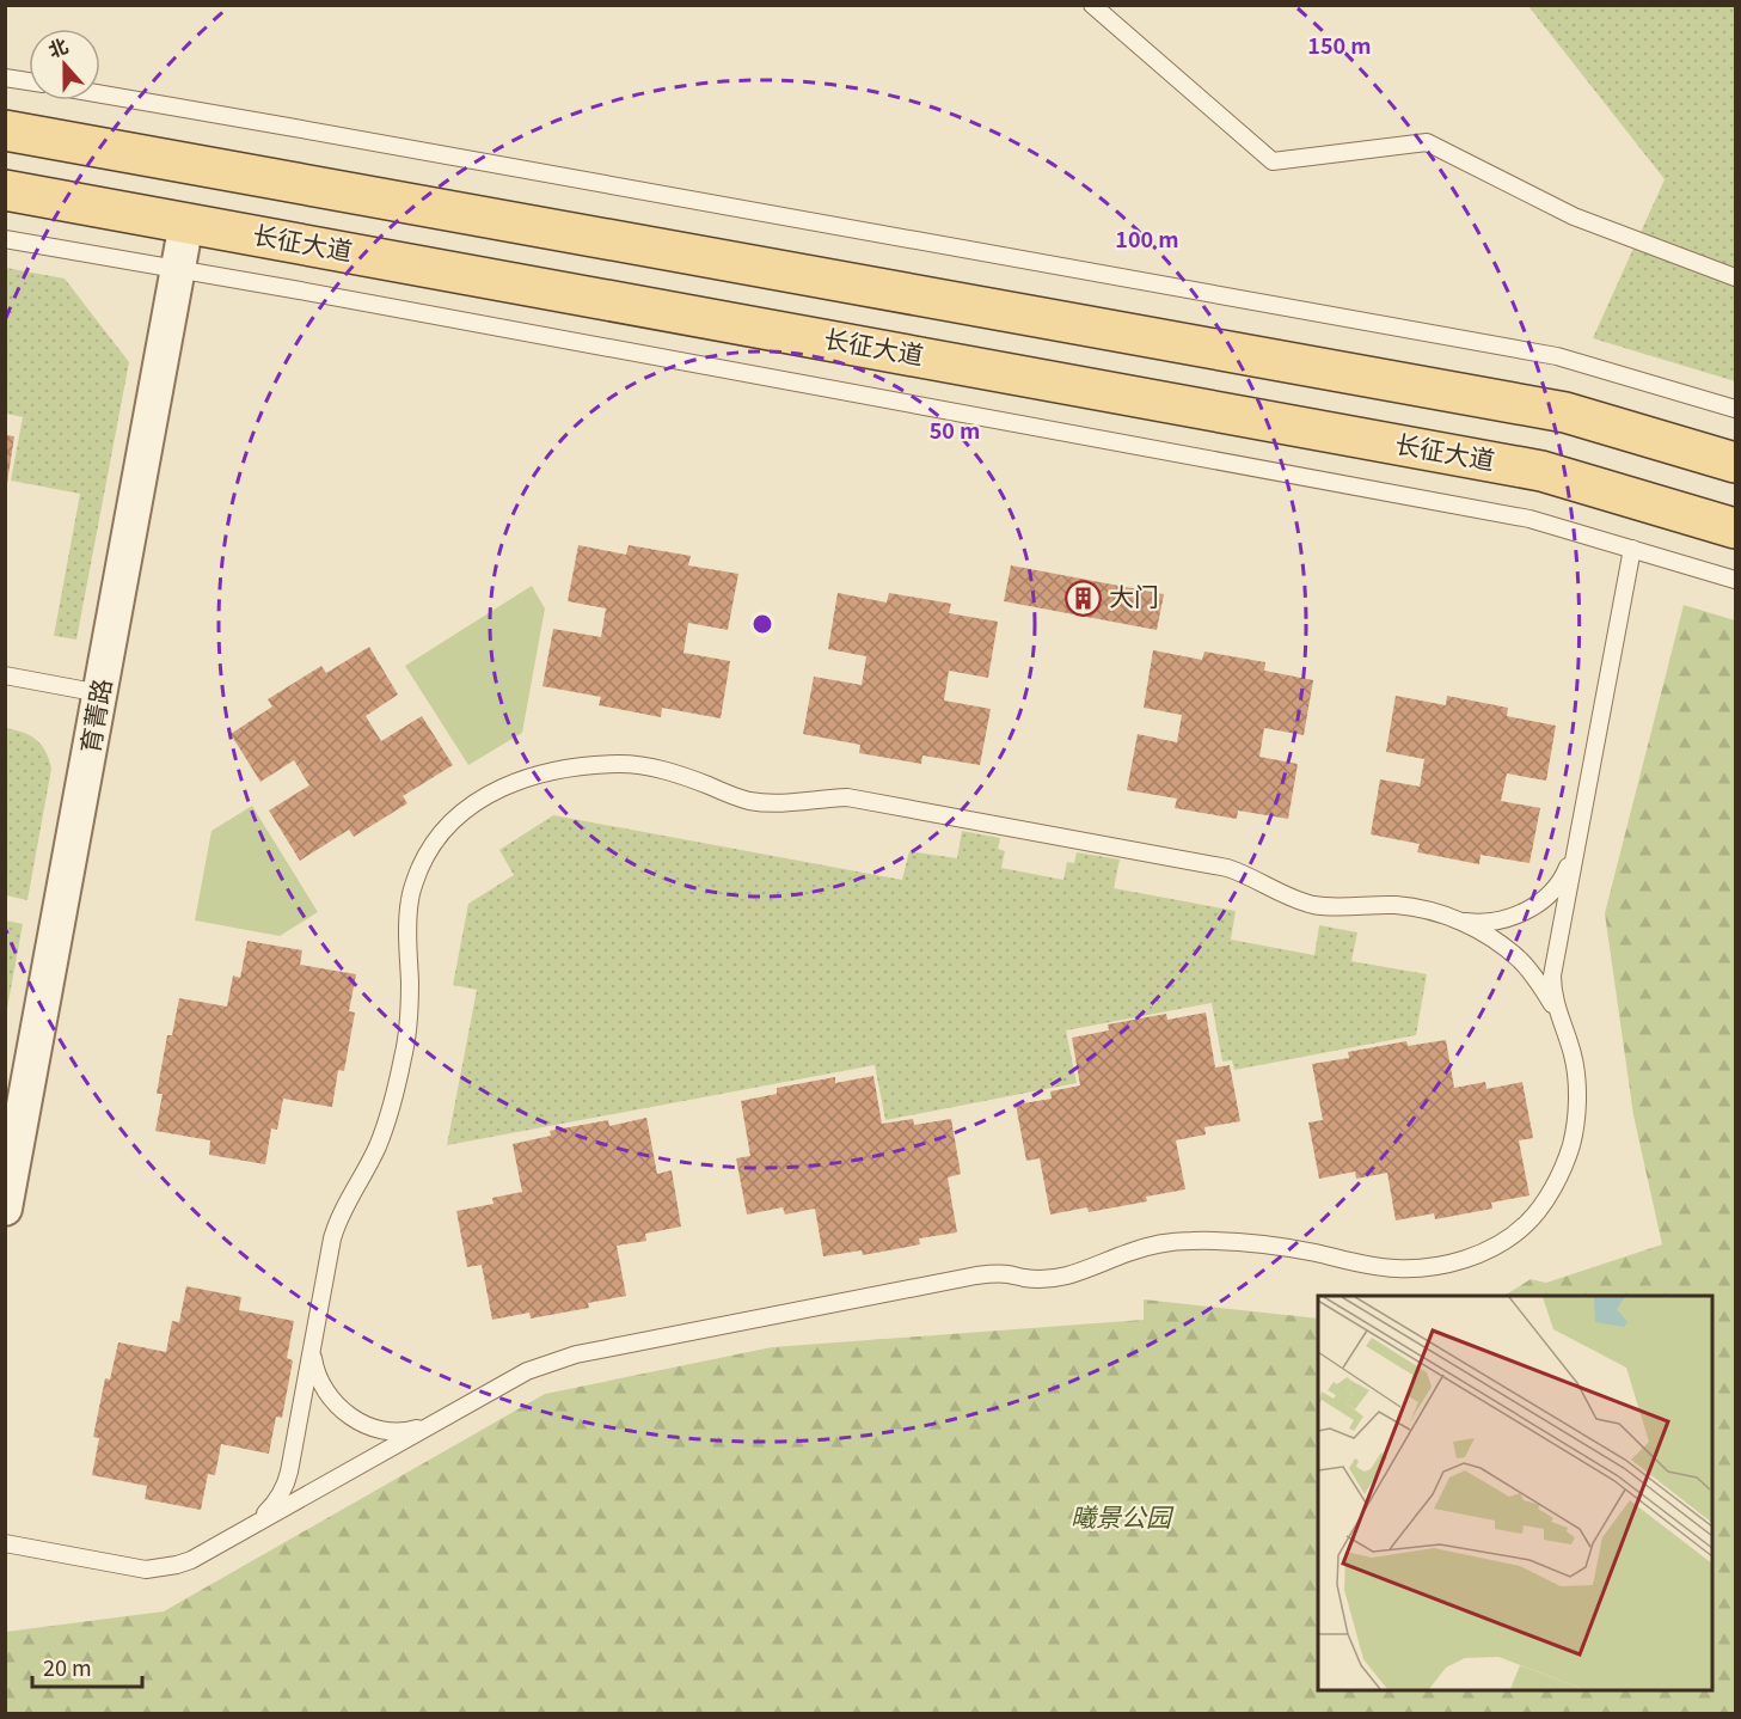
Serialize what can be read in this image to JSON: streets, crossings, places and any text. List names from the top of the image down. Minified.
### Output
{"streets":{"main road":["长征大道"],"street":["育菁路"]},"crossings":[["长征大道","育菁路"]],"parks":["曦景公园"],"places":{"building":["大门"]},"scale_bar":"20 m","north":"top","rings":["150 m","100 m","50 m"]}
